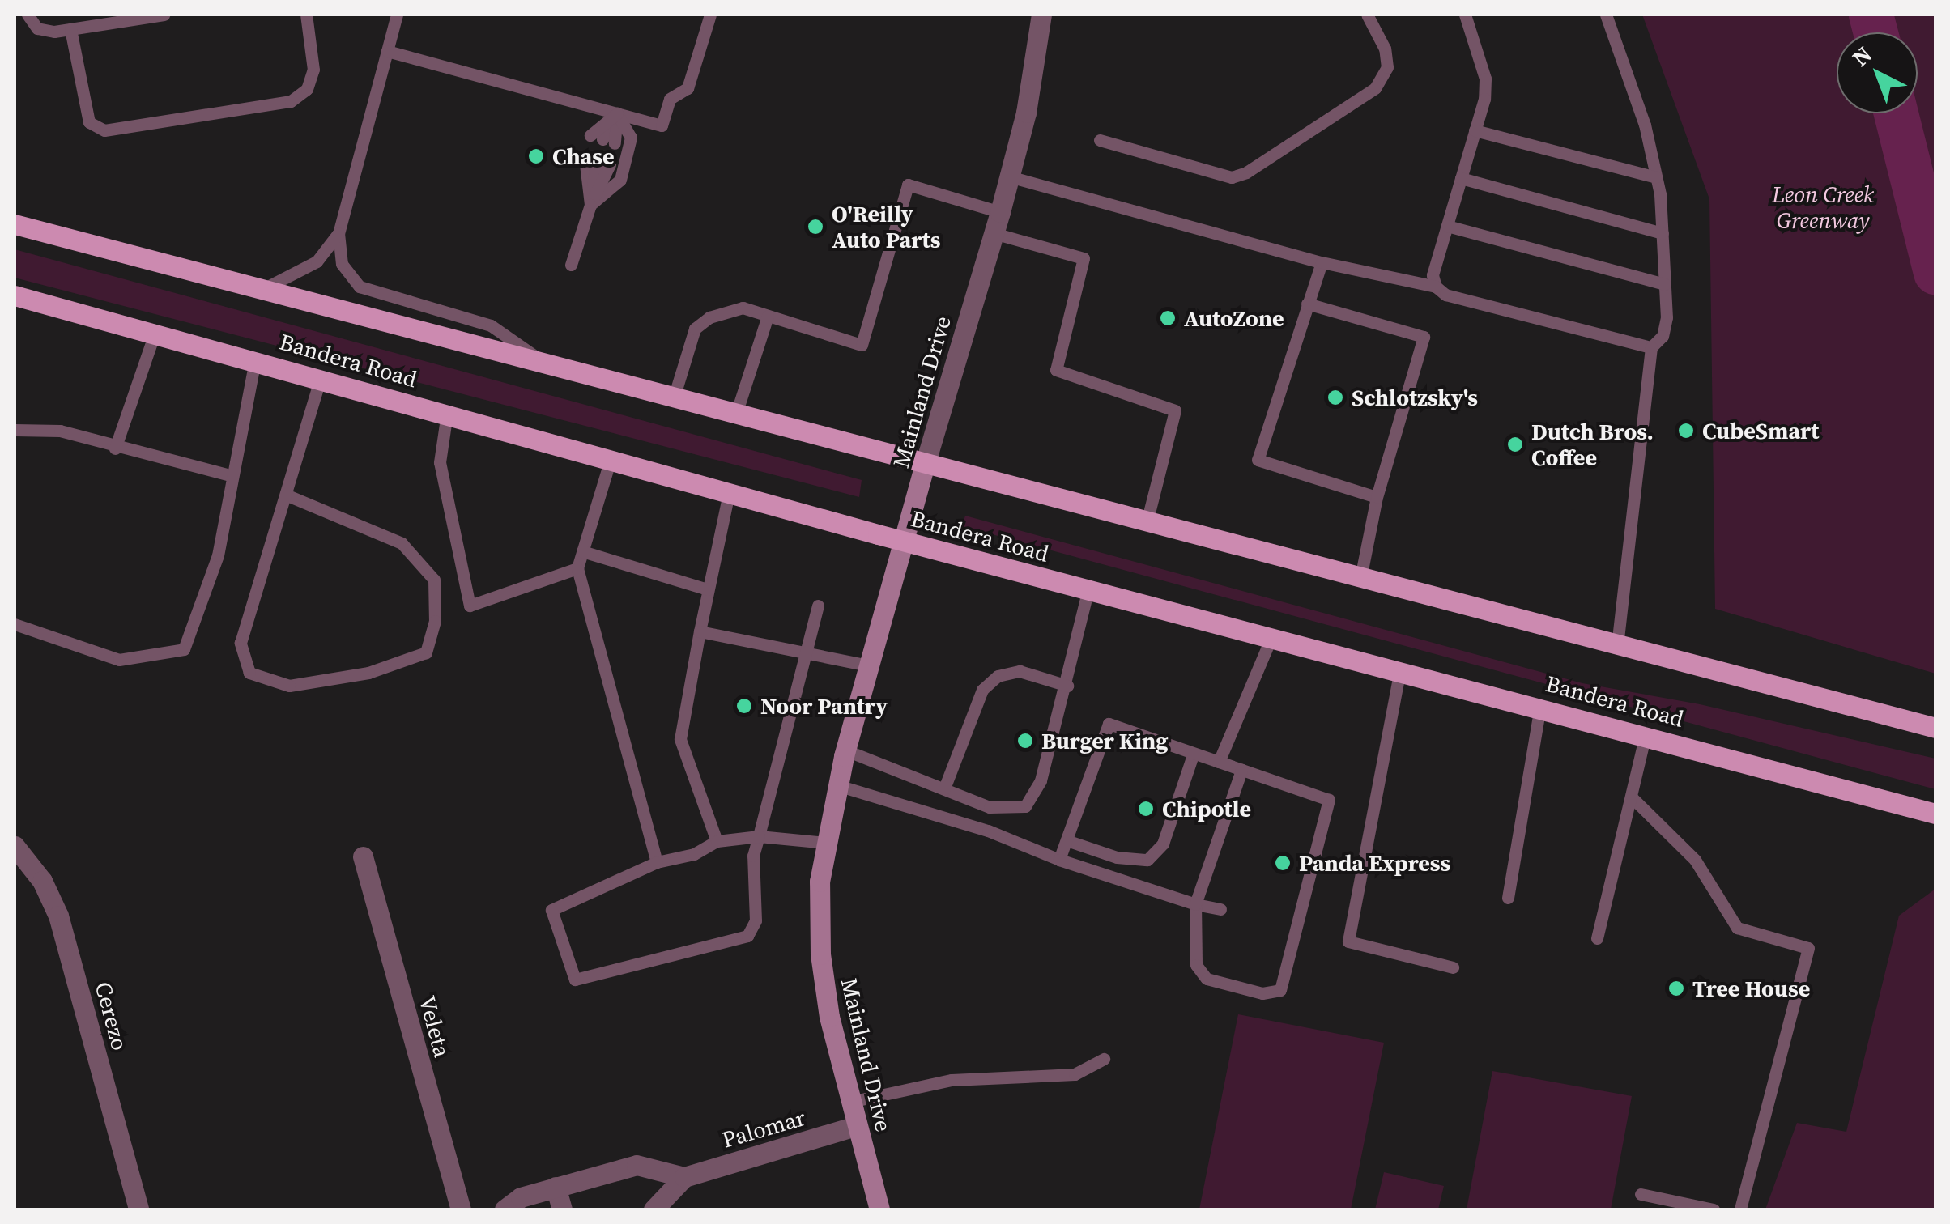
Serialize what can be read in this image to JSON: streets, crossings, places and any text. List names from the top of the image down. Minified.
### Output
{"streets":{"main road":["Bandera Road","Mainland Drive"],"street":["Cerezo","Veleta","Palomar"]},"crossings":[["Bandera Road","Mainland Drive"],["Mainland Drive","Palomar"]],"parks":["Leon Creek Greenway"],"places":["Chase","O'Reilly Auto Parts","AutoZone","Schlotzsky's","CubeSmart","Dutch Bros. Coffee","Noor Pantry","Burger King","Chipotle","Panda Express","Tree House"],"north":"top left"}
